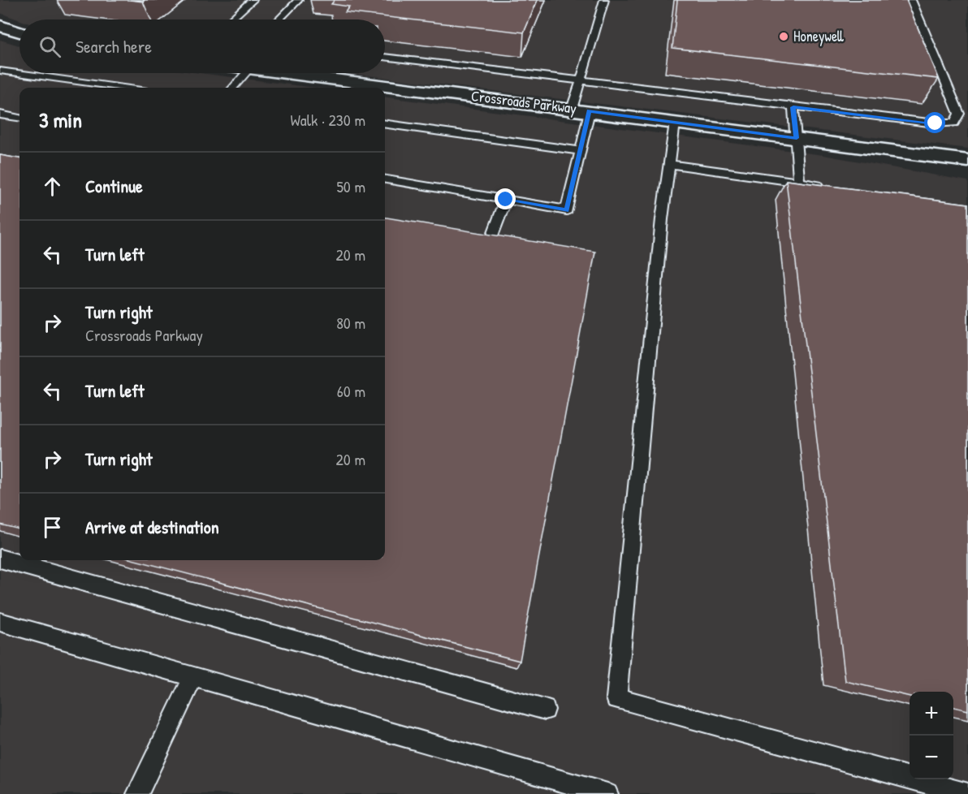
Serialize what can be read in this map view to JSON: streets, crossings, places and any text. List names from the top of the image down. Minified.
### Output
{"streets":{"street":["Crossroads Parkway"]},"places":["Honeywell"],"page":{"search":"Search here","heading":["3 min","Walk · 230 m"],"list":[["Continue","50 m"],["Turn left","20 m"],["Turn right","Crossroads Parkway","80 m"],["Turn left","60 m"],["Turn right","20 m"],"Arrive at destination"],"map_buttons":["+","−"]}}
